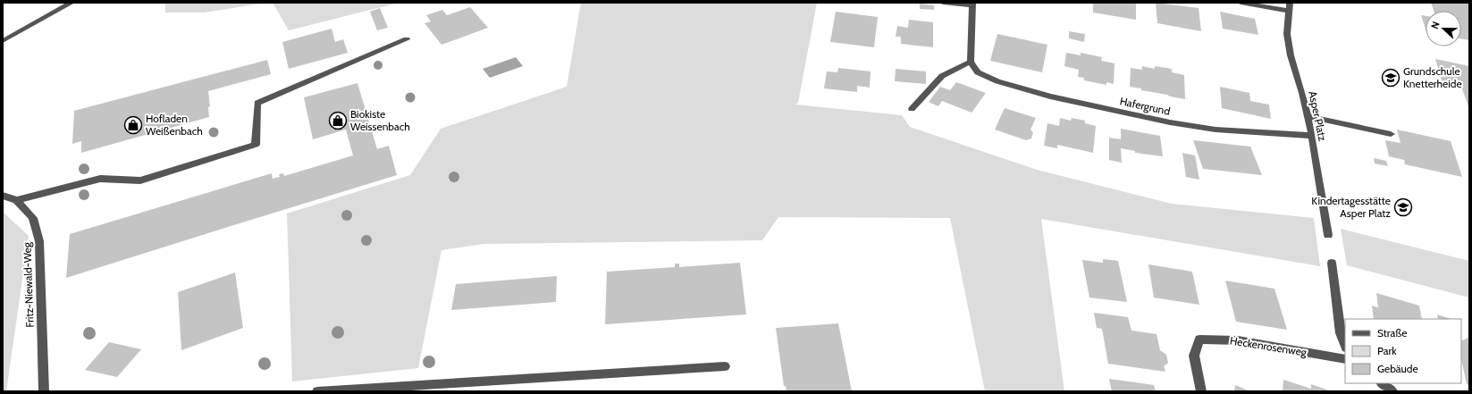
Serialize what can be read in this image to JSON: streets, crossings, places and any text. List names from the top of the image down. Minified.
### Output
{"streets":{"street":["Hafergrund","Asper Platz","Fritz-Niewald-Weg","Heckenrosenweg"]},"crossings":[["Hafergrund","Asper Platz"]],"places":{"school or university":["Grundschule Knetterheide","Kindertagesstätte Asper Platz"],"shop":["Biokiste Weissenbach","Hofladen Weißenbach"]},"legend":["Straße","Park","Gebäude"],"north":"left"}
